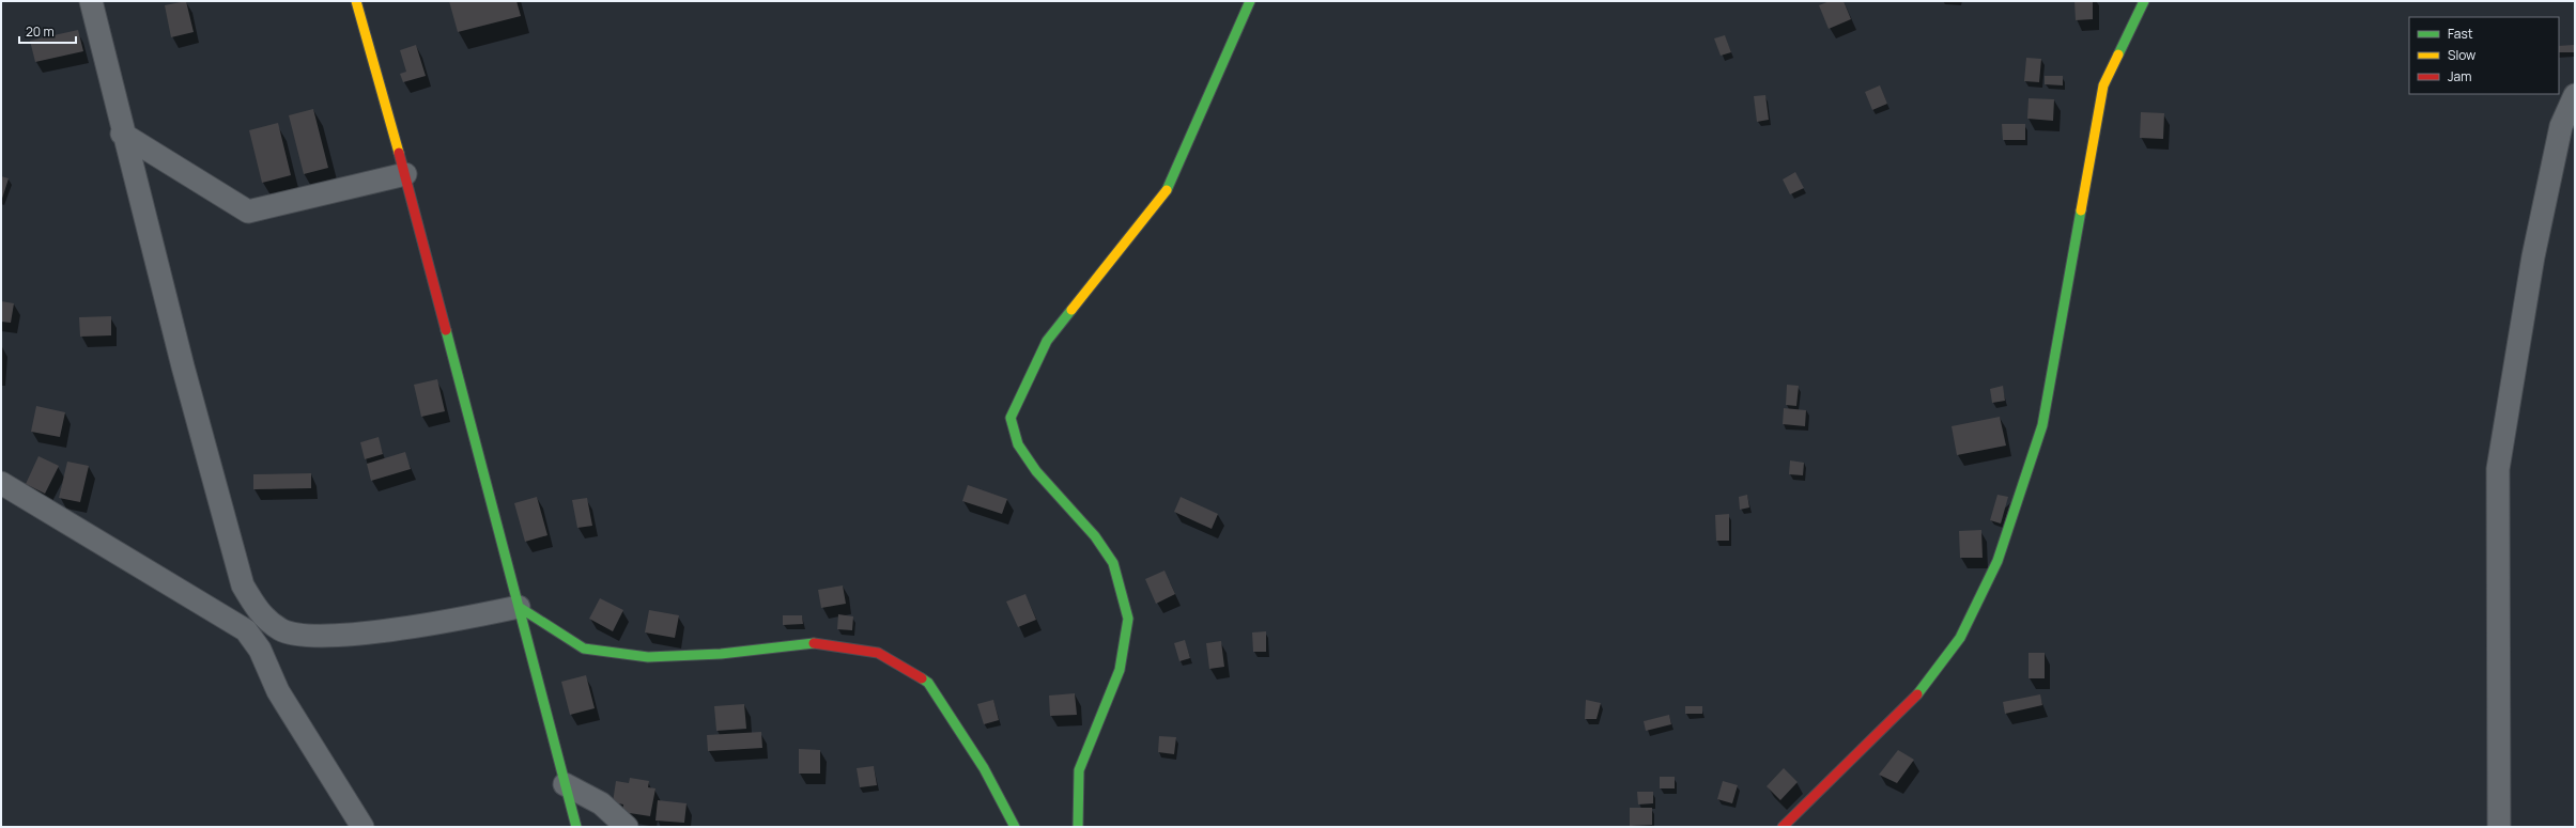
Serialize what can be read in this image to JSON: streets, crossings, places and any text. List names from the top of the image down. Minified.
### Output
{"legend":["Fast","Slow","Jam"],"scale_bar":"20 m"}
